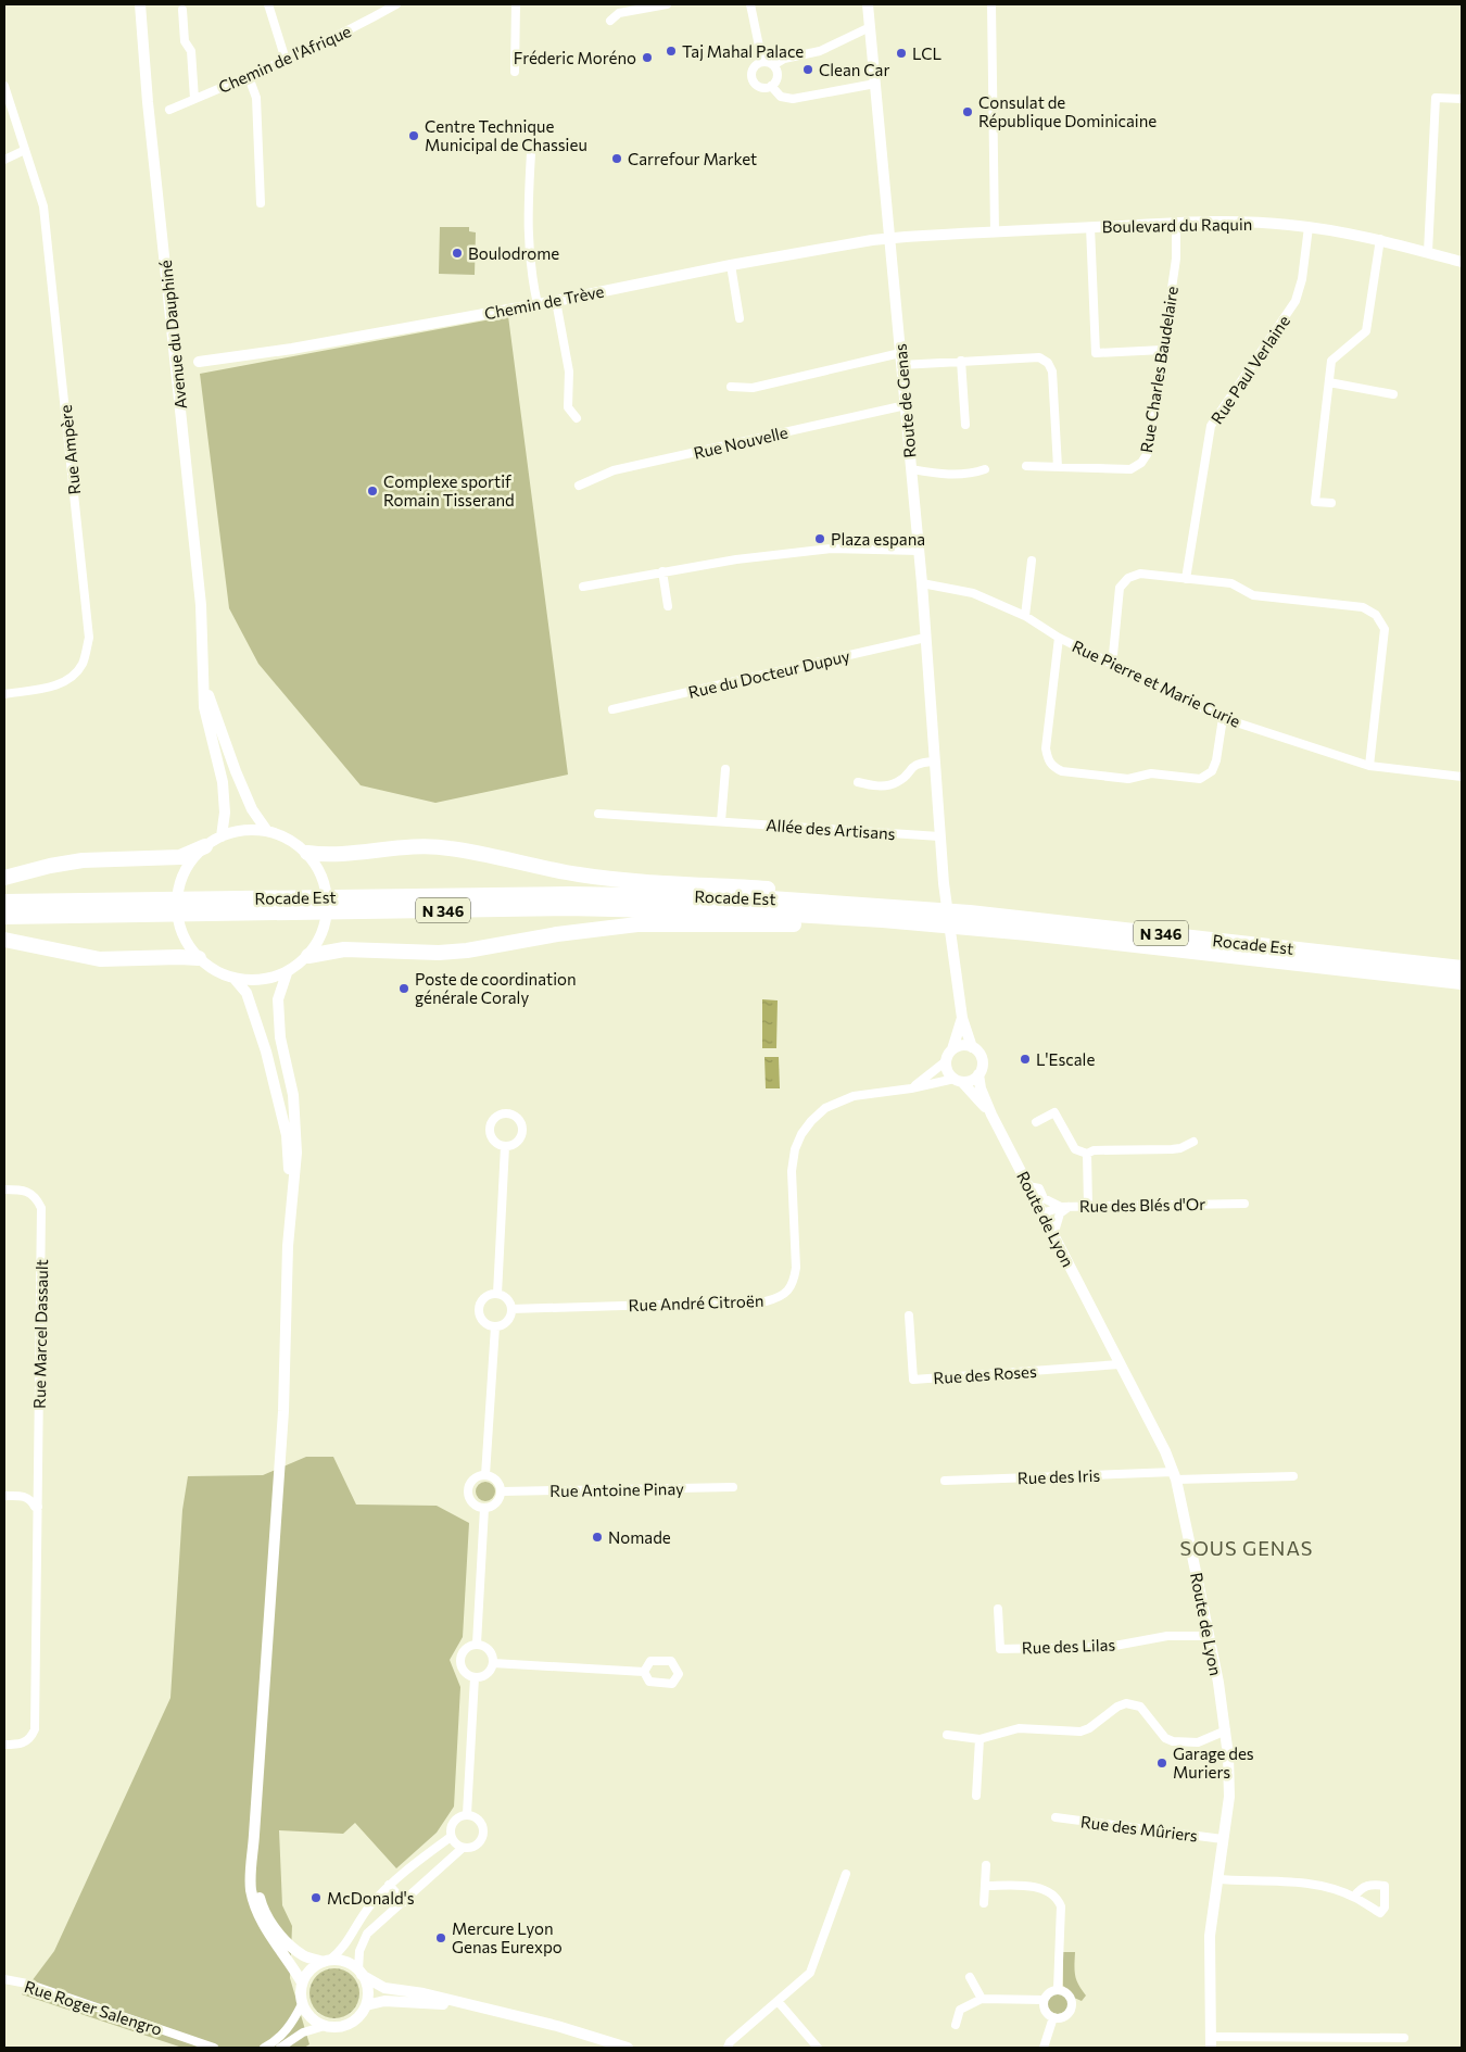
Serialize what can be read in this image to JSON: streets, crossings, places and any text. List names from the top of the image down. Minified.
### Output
{"streets":{"highway":["Rocade Est","N 346"],"street":["Chemin de l'Afrique","Boulevard du Raquin","Chemin de Trève","Avenue du Dauphiné","Rue Charles Baudelaire","Rue Paul Verlaine","Route de Genas","Rue Nouvelle","Rue Ampère","Rue du Docteur Dupuy","Rue Pierre et Marie Curie","Allée des Artisans","Rue des Blés d'Or","Route de Lyon","Rue André Citroën","Rue Marcel Dassault","Rue des Roses","Rue des Iris","Rue Antoine Pinay","Rue des Lilas","Rue des Mûriers","Rue Roger Salengro"]},"crossings":[["Boulevard du Raquin","Chemin de Trève"],["Boulevard du Raquin","Rue Charles Baudelaire"],["Boulevard du Raquin","Rue Paul Verlaine"],["Boulevard du Raquin","Route de Genas"],["Chemin de Trève","Route de Genas"],["Route de Genas","Rue Nouvelle"],["Route de Genas","Rue du Docteur Dupuy"],["Route de Genas","Rue Pierre et Marie Curie"],["Route de Genas","Allée des Artisans"],["Rue des Blés d'Or","Route de Lyon"],["Route de Lyon","Rue André Citroën"],["Route de Lyon","Rue des Roses"],["Route de Lyon","Rue des Iris"],["Route de Lyon","Rue des Lilas"],["Route de Lyon","Rue des Mûriers"]],"districts":["SOUS GENAS"],"places":["Taj Mahal Palace","LCL","Fréderic Moréno","Clean Car","Consulat de République Dominicaine","Centre Technique Municipal de Chassieu","Carrefour Market","Boulodrome","Complexe sportif Romain Tisserand","Plaza espana","Poste de coordination générale Coraly","L'Escale","Nomade","Garage des Muriers","McDonald's","Mercure Lyon Genas Eurexpo"]}
